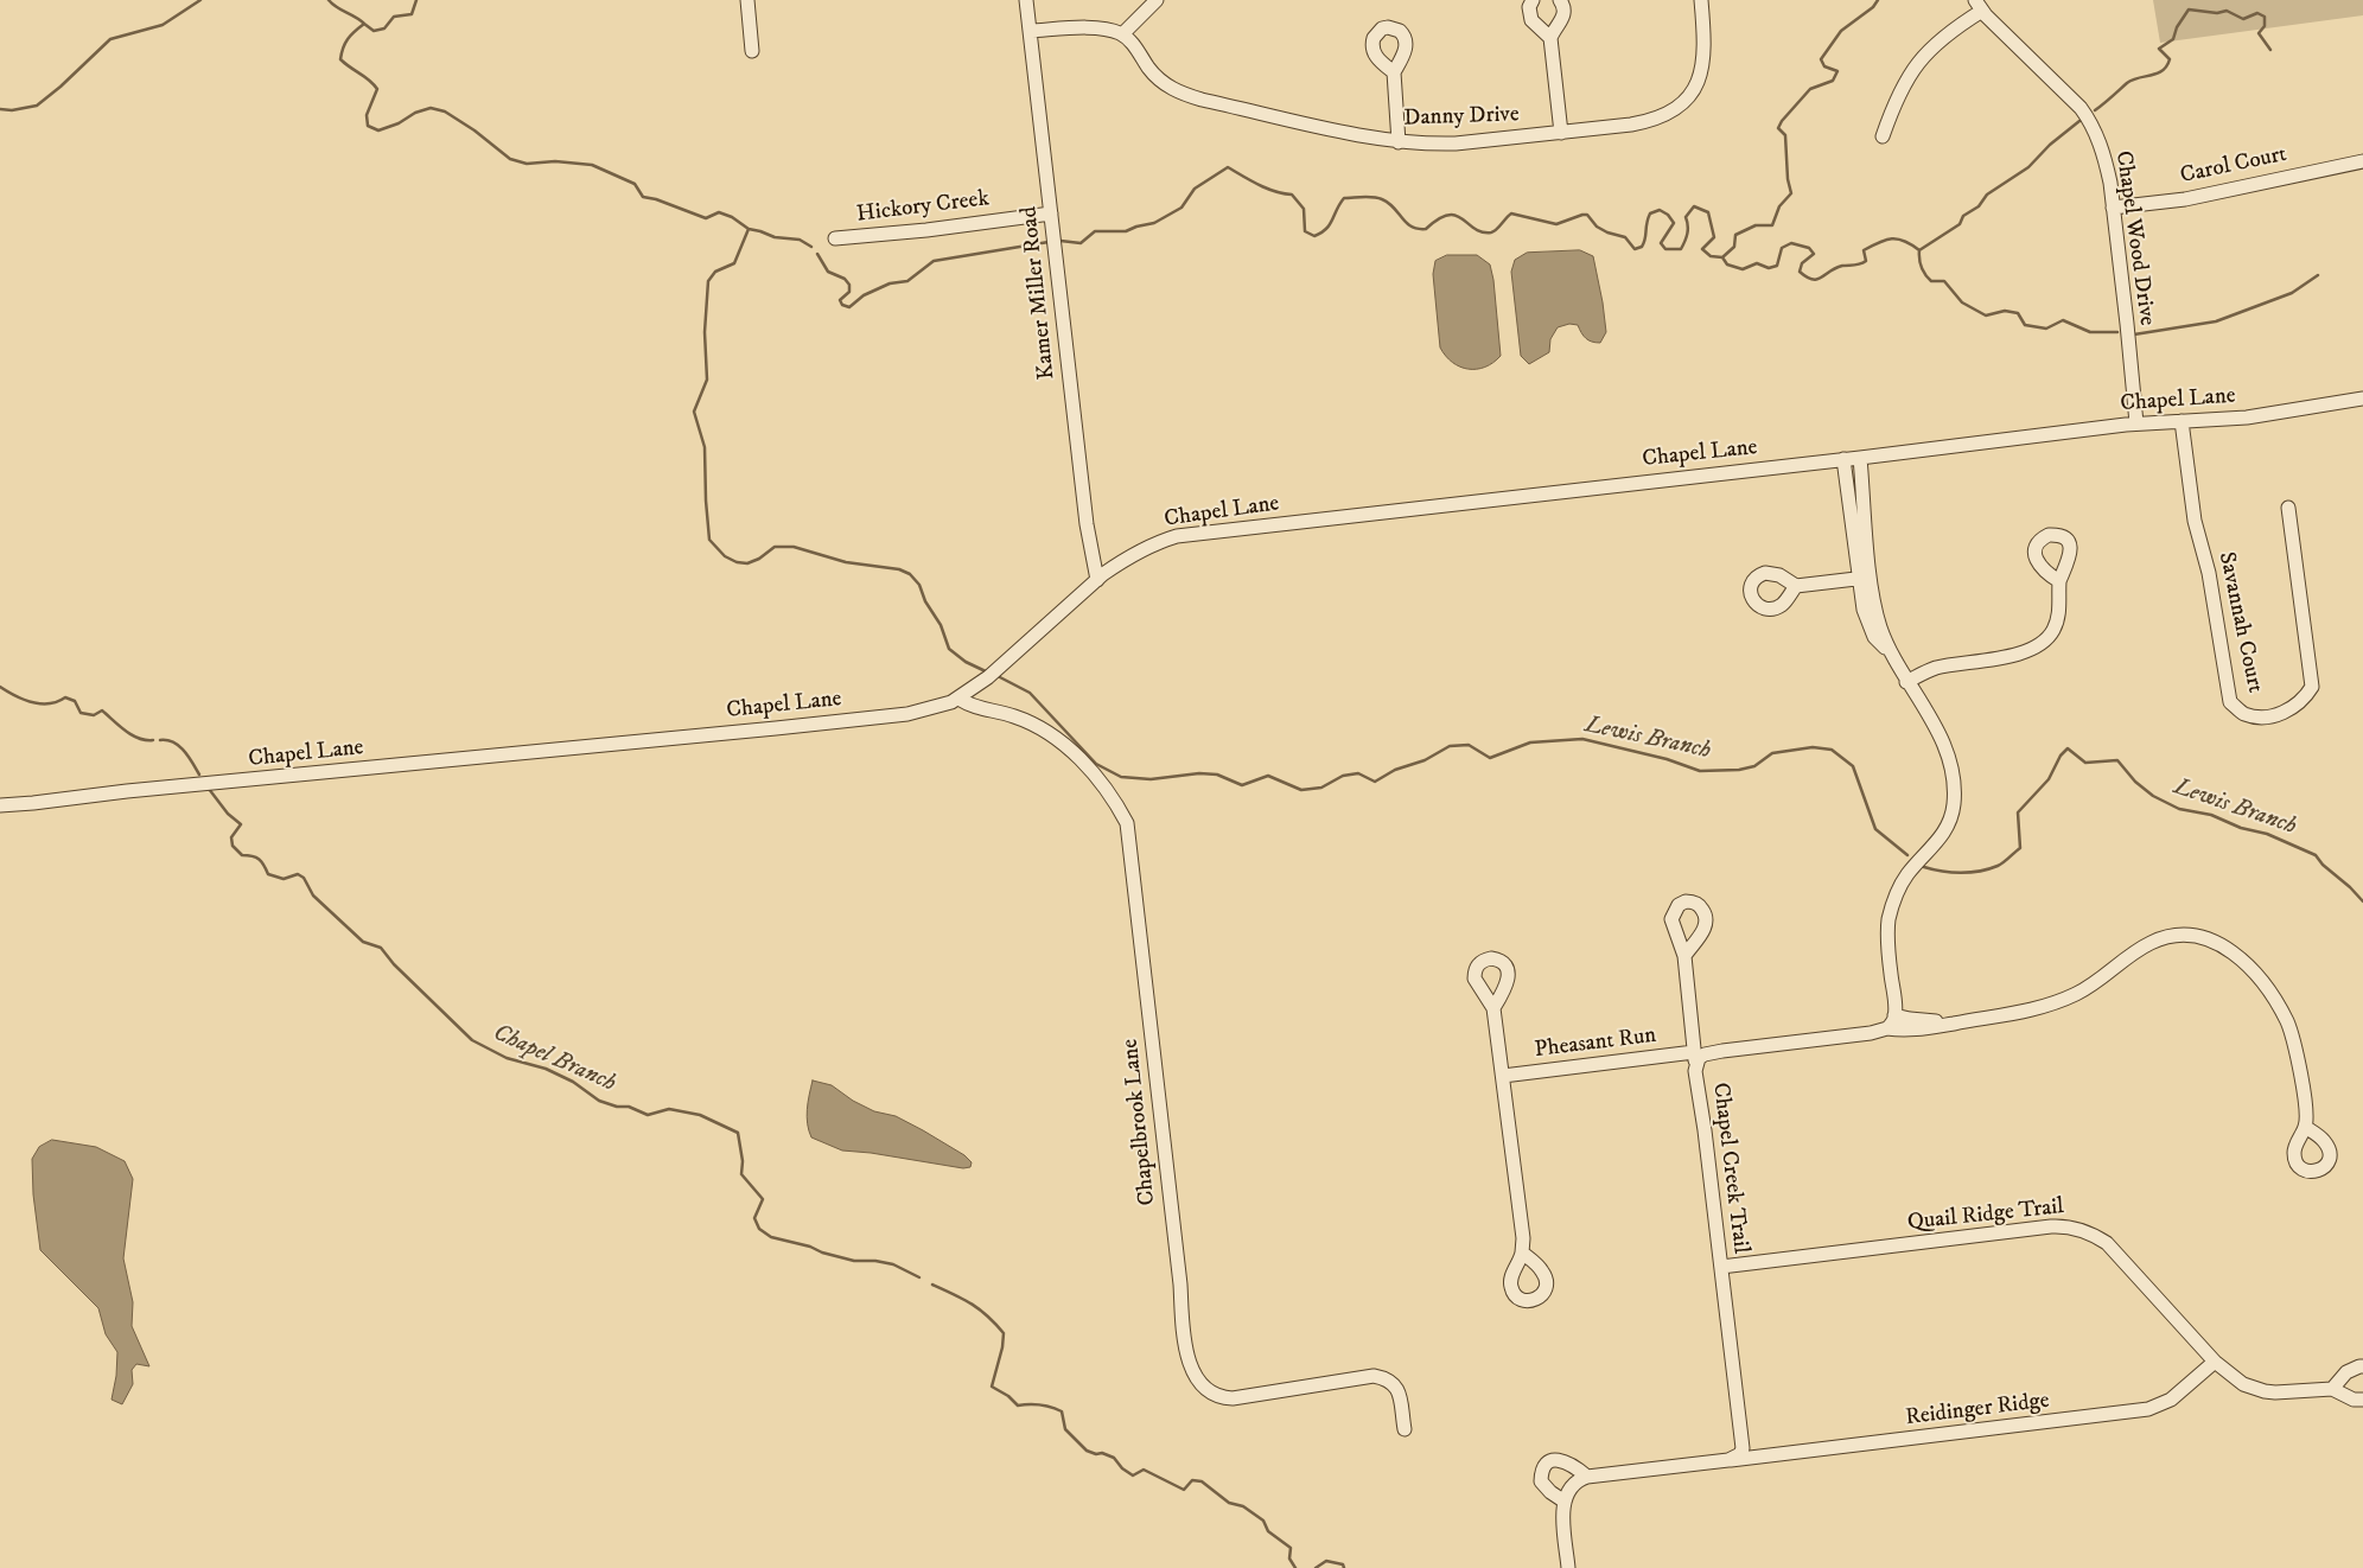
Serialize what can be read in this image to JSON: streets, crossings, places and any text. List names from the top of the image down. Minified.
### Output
{"streets":{"street":["Danny Drive","Carol Court","Hickory Creek","Chapel Wood Drive","Kamer Miller Road","Chapel Lane","Savannah Court","Pheasant Run","Chapelbrook Lane","Chapel Creek Trail","Quail Ridge Trail","Reidinger Ridge"]},"crossings":[["Carol Court","Chapel Wood Drive"],["Hickory Creek","Kamer Miller Road"],["Chapel Wood Drive","Chapel Lane"],["Kamer Miller Road","Chapel Lane"],["Chapel Lane","Savannah Court"],["Chapel Lane","Chapelbrook Lane"],["Chapel Creek Trail","Quail Ridge Trail"],["Chapel Creek Trail","Reidinger Ridge"],["Quail Ridge Trail","Reidinger Ridge"]],"water":["Lewis Branch","Chapel Branch"]}
